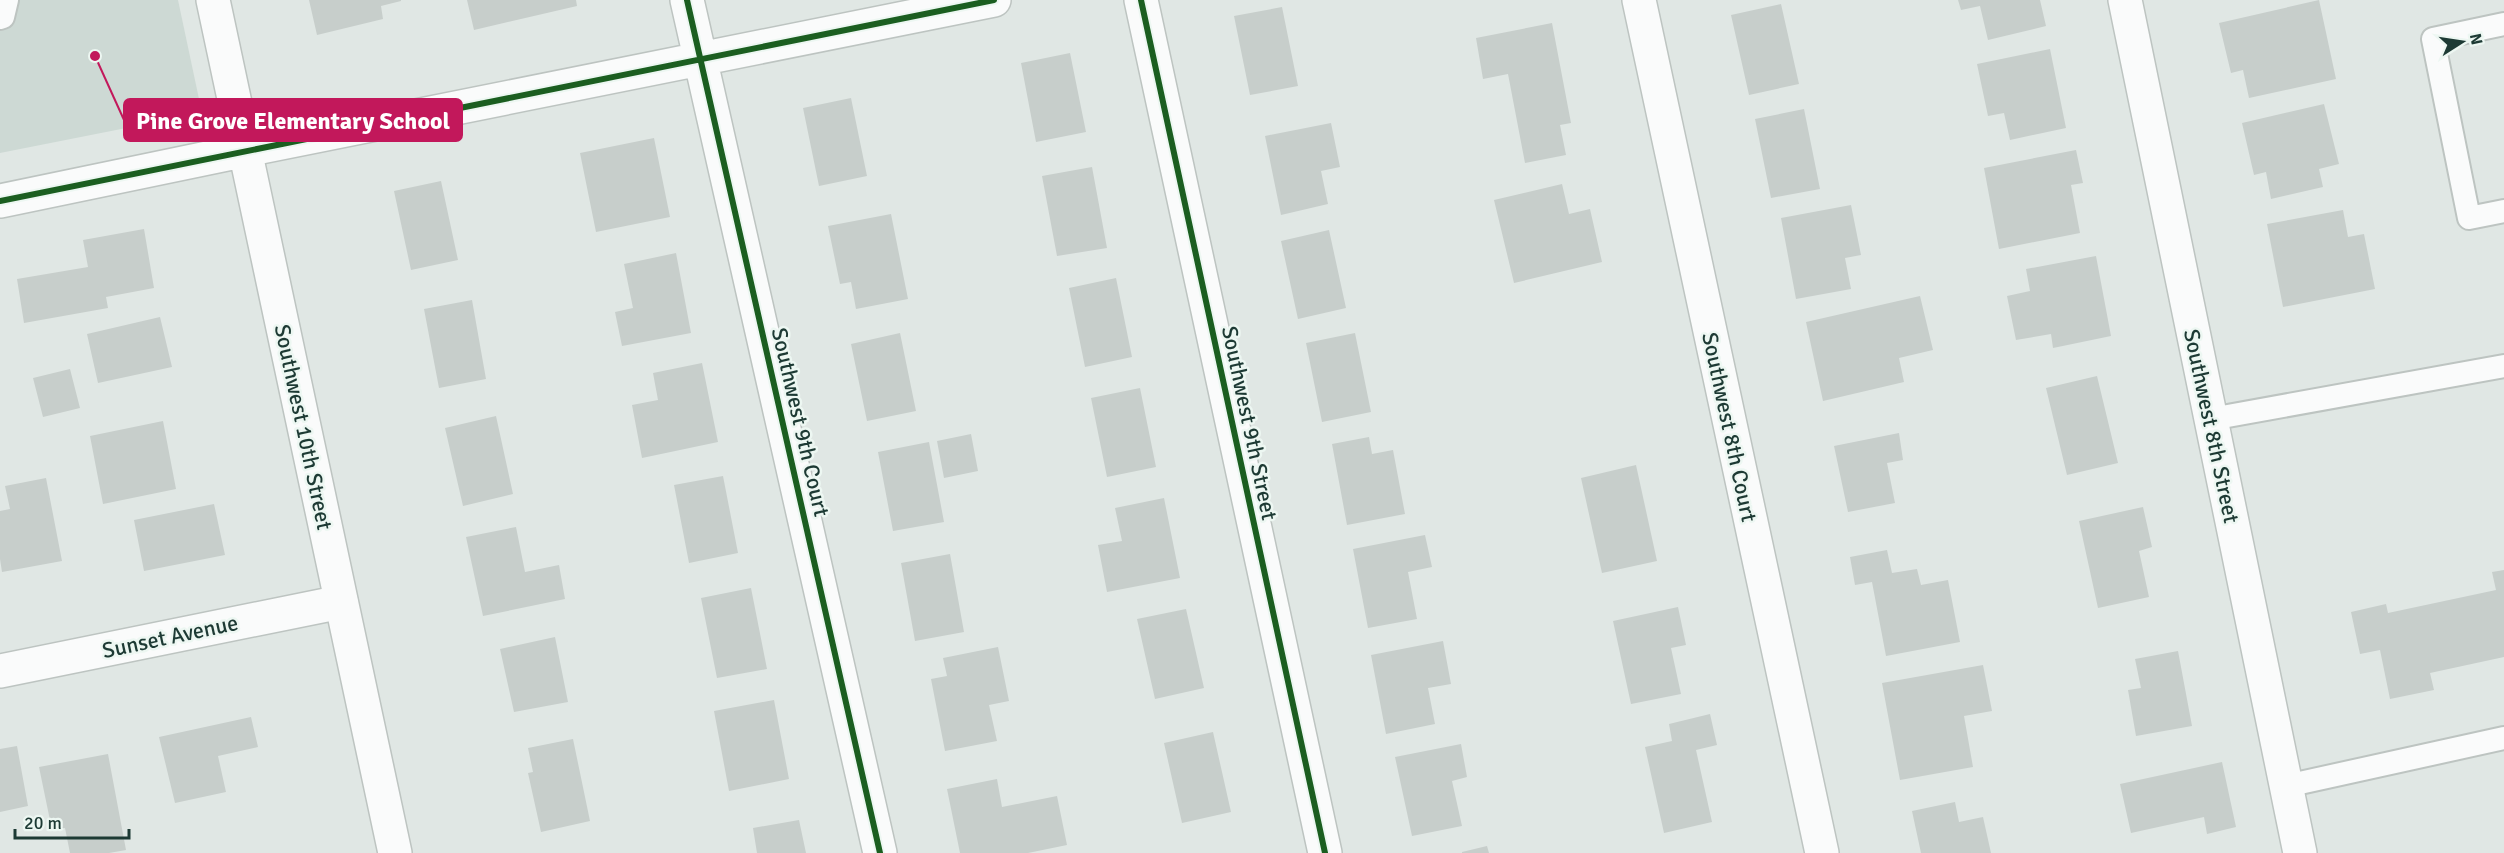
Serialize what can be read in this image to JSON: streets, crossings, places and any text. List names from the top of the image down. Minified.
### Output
{"streets":{"street":["Southwest 9th Court","Southwest 9th Street","Southwest 8th Street","Southwest 10th Street","Southwest 8th Court","Sunset Avenue"]},"crossings":[["Southwest 10th Street","Sunset Avenue"]],"places":["Pine Grove Elementary School"],"scale_bar":"20 m","north":"right"}
